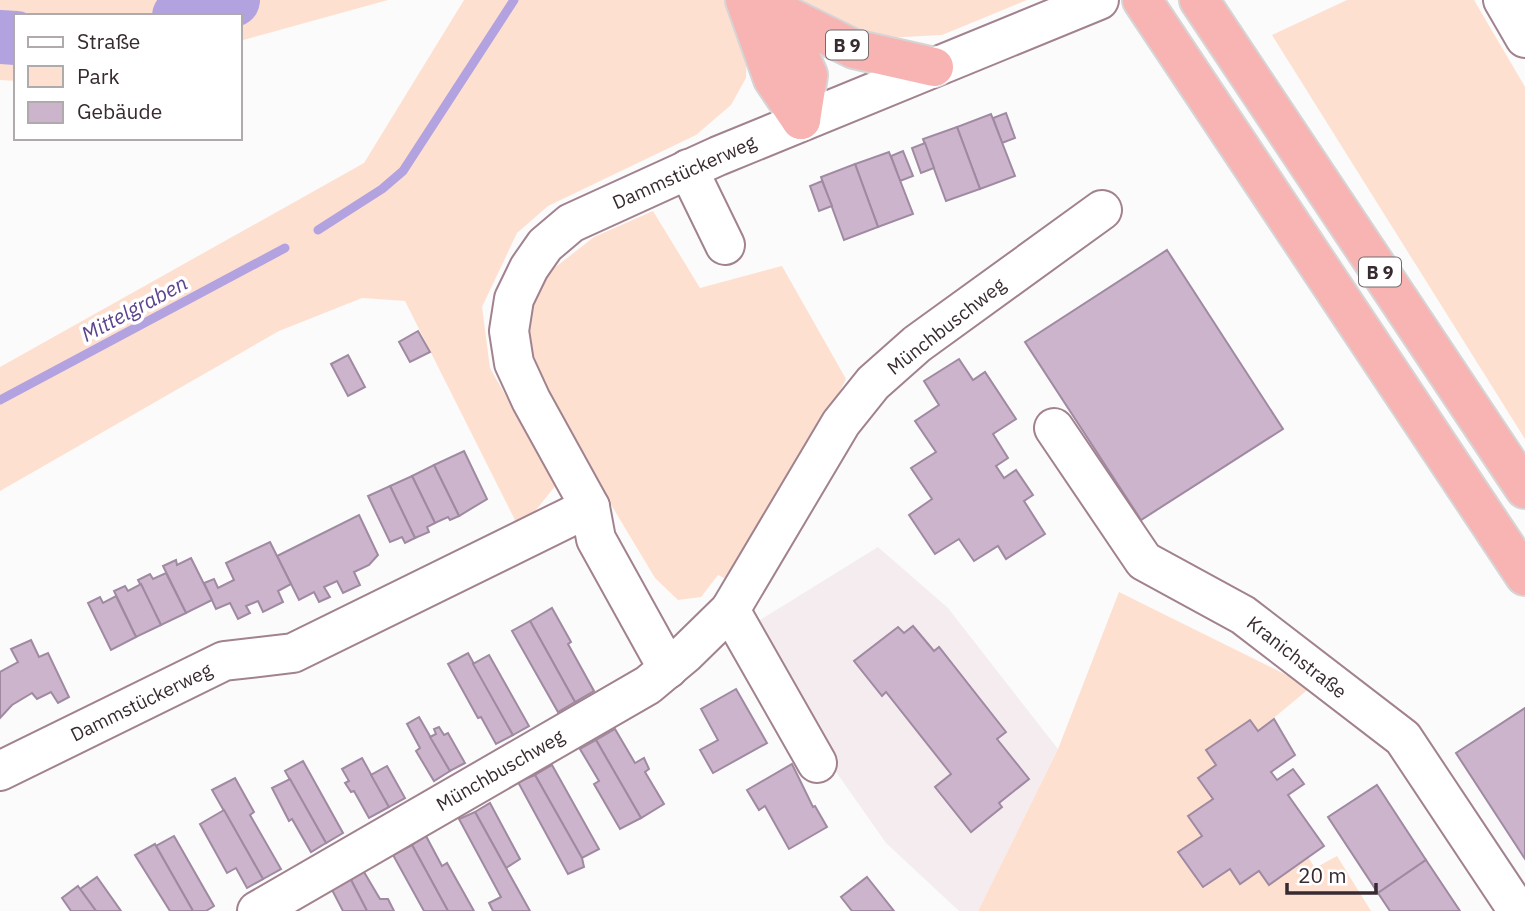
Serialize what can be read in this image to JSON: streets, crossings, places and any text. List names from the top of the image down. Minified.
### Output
{"streets":{"highway":["B 9"],"street":["Dammstückerweg","Münchbuschweg","Kranichstraße"]},"crossings":[["B 9","Dammstückerweg"],["Dammstückerweg","Münchbuschweg"]],"water":["Mittelgraben"],"legend":["Straße","Park","Gebäude"],"scale_bar":"20 m"}
